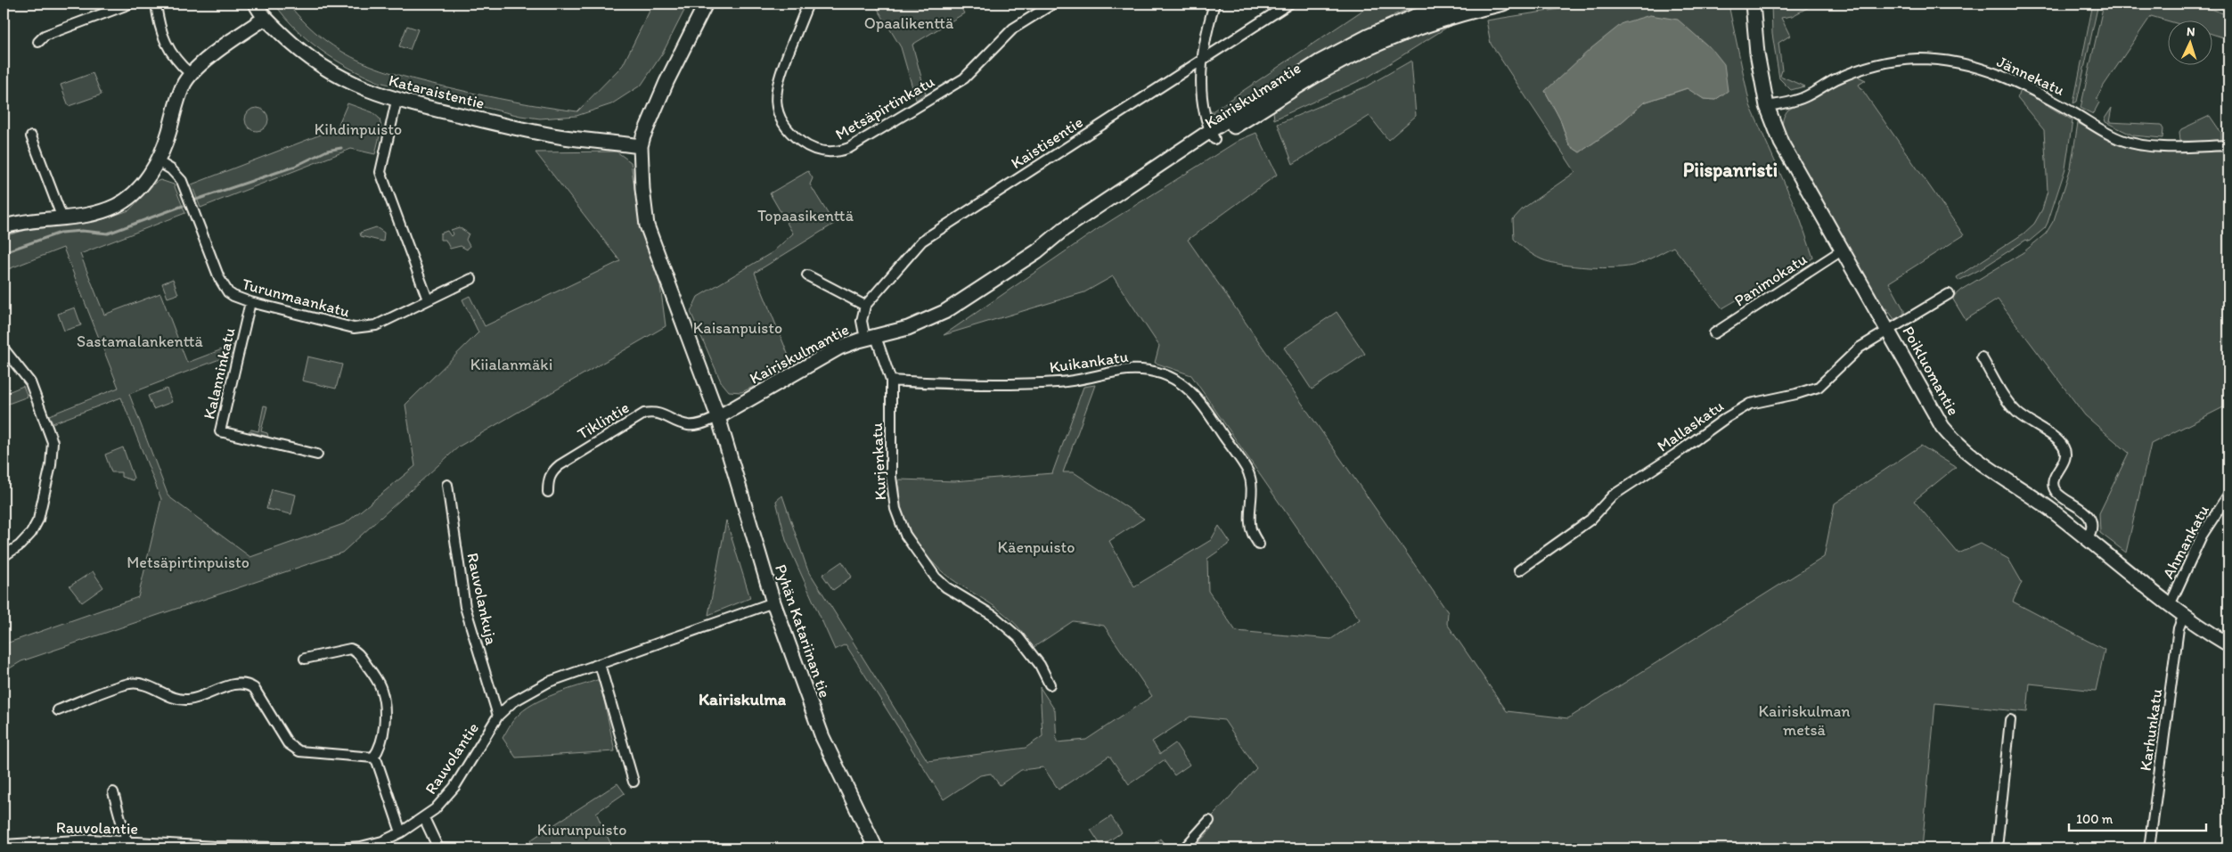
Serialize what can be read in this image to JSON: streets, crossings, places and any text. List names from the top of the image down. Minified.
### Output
{"streets":{"street":["Jännekatu","Kataraistentie","Kairiskulmantie","Metsäpirtinkatu","Kaistisentie","Panimokatu","Turunmaankatu","Kuikankatu","Poikluomantie","Kalanninkatu","Tiklintie","Mallaskatu","Kurjenkatu","Ahmankatu","Rauvolankuja","Pyhän Katariinan tie","Karhunkatu","Rauvolantie"]},"crossings":[["Jännekatu","Poikluomantie"],["Kataraistentie","Pyhän Katariinan tie"],["Kairiskulmantie","Tiklintie"],["Kairiskulmantie","Kurjenkatu"],["Kairiskulmantie","Pyhän Katariinan tie"],["Panimokatu","Poikluomantie"],["Turunmaankatu","Kalanninkatu"],["Kuikankatu","Kurjenkatu"],["Poikluomantie","Mallaskatu"],["Poikluomantie","Ahmankatu"],["Poikluomantie","Karhunkatu"],["Tiklintie","Pyhän Katariinan tie"],["Rauvolankuja","Rauvolantie"],["Pyhän Katariinan tie","Rauvolantie"]],"districts":["Piispanristi","Kairiskulma"],"parks":["Opaalikenttä","Kihdinpuisto","Topaasikenttä","Kaisanpuisto","Sastamalankenttä","Kiialanmäki","Käenpuisto","Metsäpirtinpuisto","Kairiskulman metsä","Kiurunpuisto"],"scale_bar":"100 m","north":"top"}
